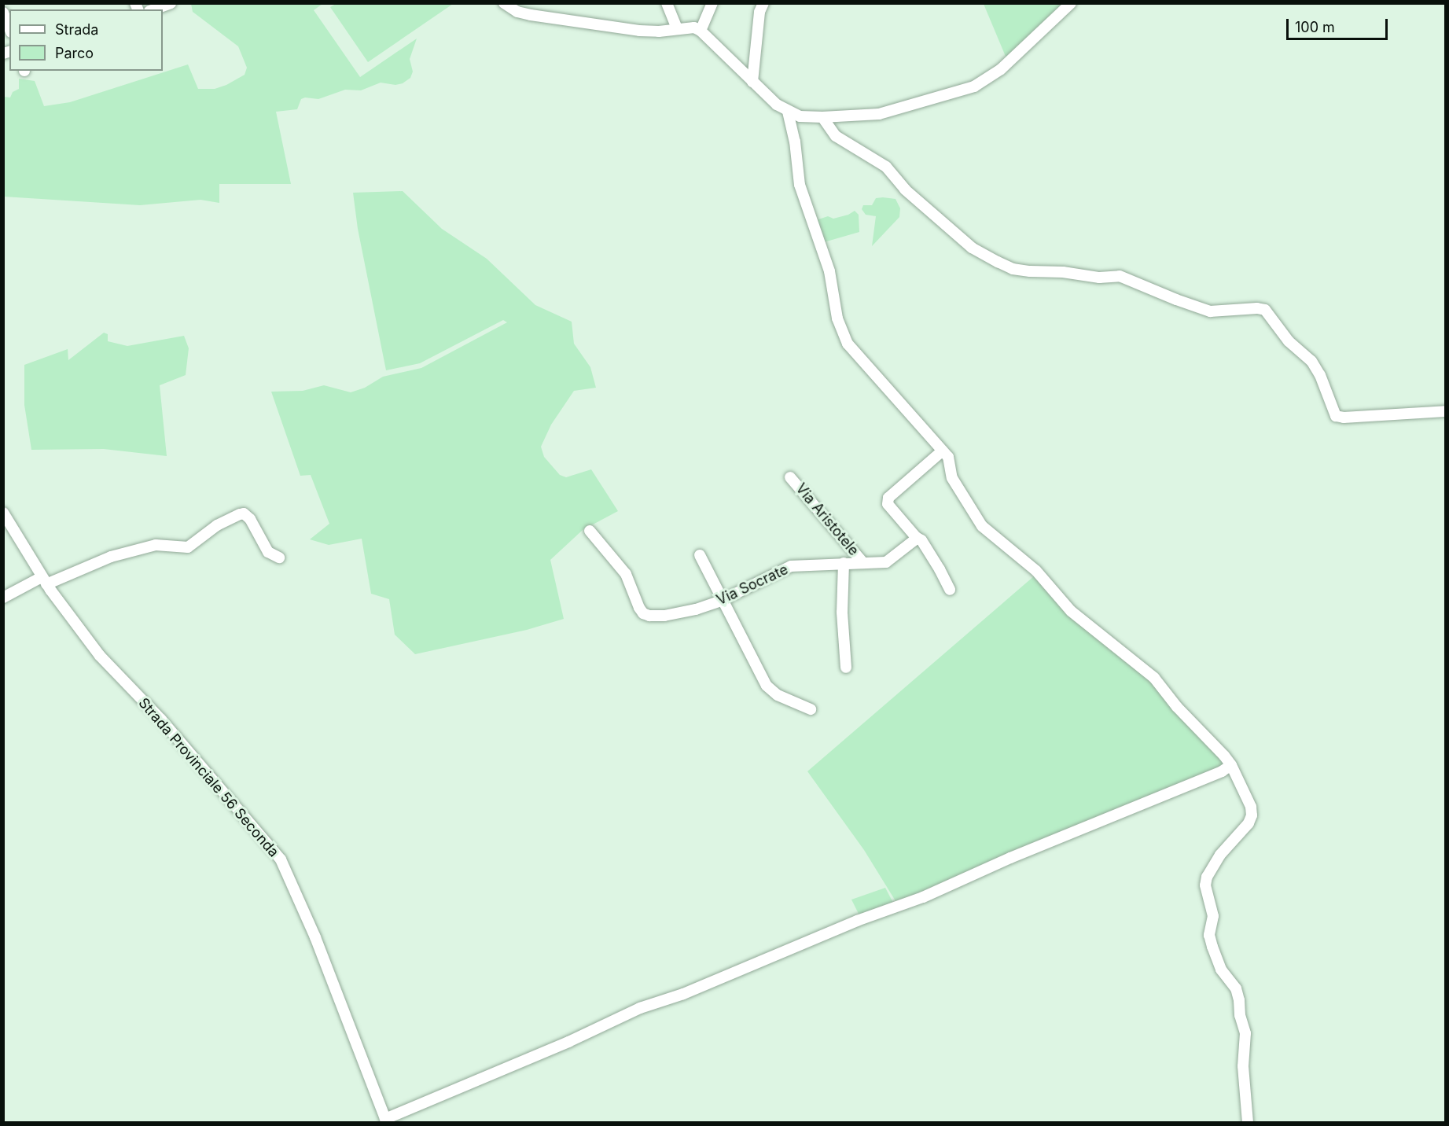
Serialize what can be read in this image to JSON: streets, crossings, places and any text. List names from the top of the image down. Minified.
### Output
{"streets":{"street":["Via Aristotele","Via Socrate","Strada Provinciale 56 Seconda"]},"crossings":[["Via Aristotele","Via Socrate"]],"legend":["Strada","Parco"],"scale_bar":"100 m"}
